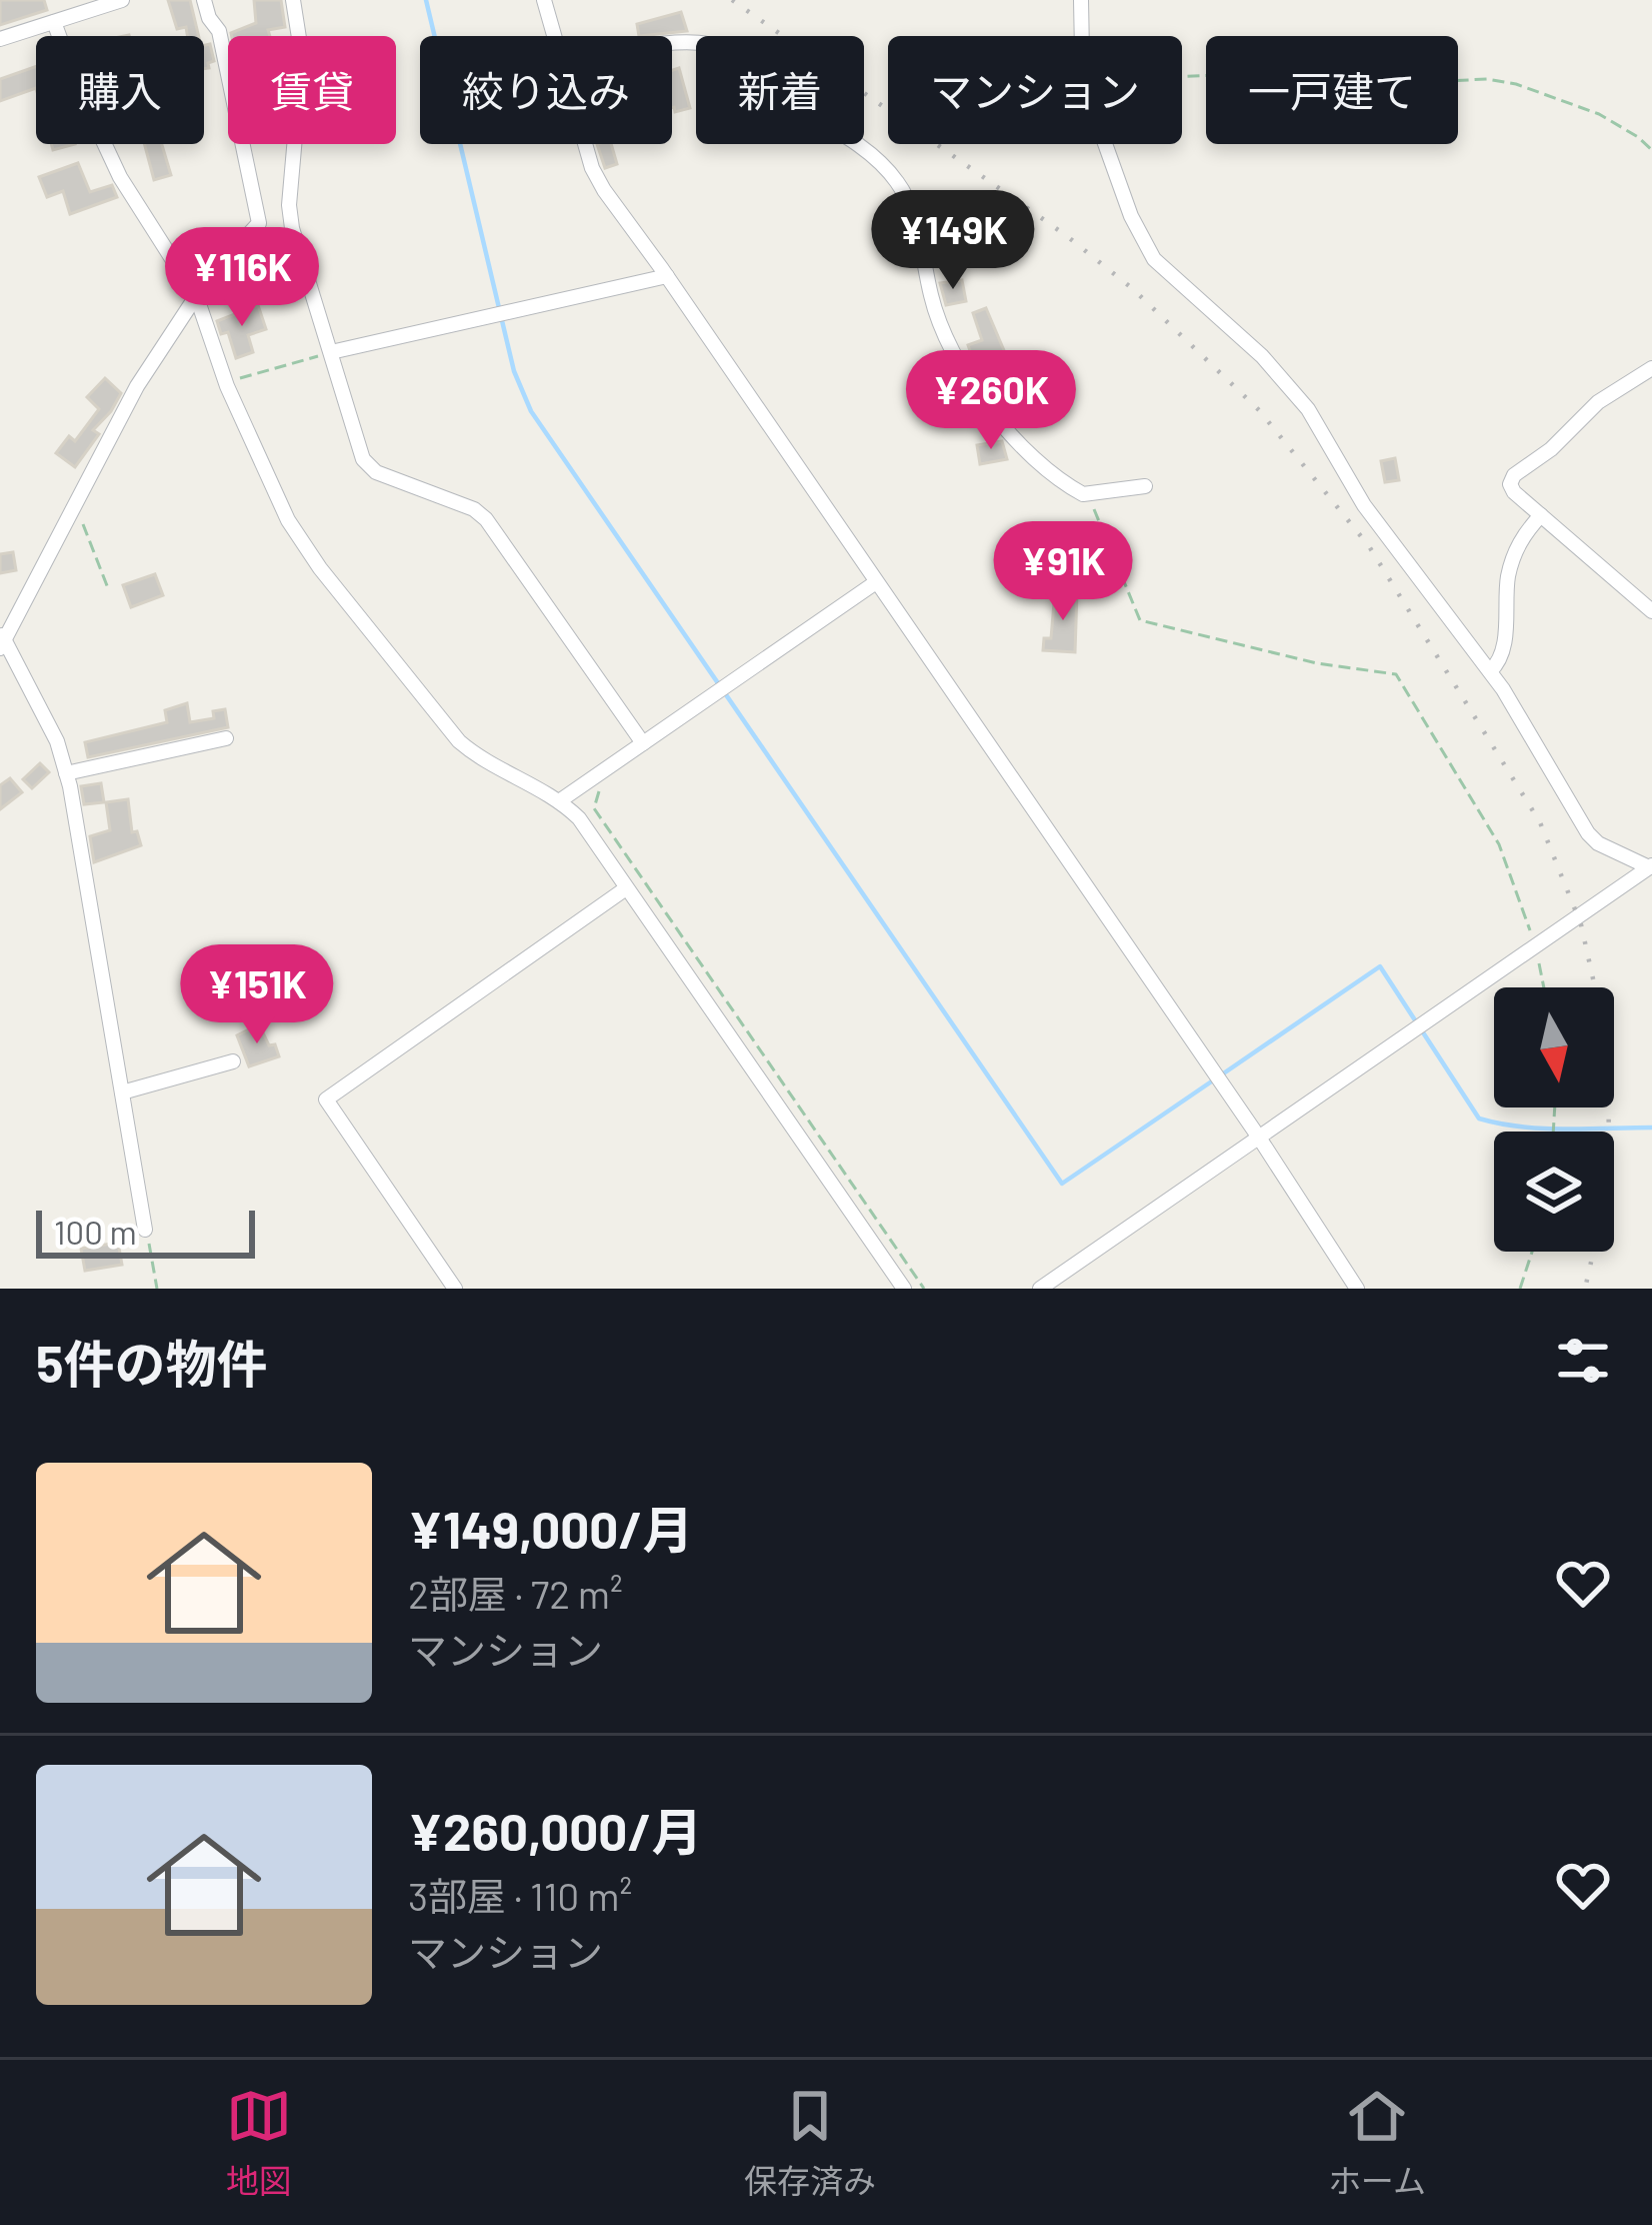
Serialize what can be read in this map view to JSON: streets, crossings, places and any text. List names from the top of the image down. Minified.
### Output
{"scale_bar":"100 m","north":"bottom","page":{"chip":["購入","賃貸","絞り込み","新着","マンション","一戸建て"],"price":["¥149K","¥116K","¥260K","¥91K","¥151K"],"scale":"100 m","heading":"5件の物件","list":[{"name":"¥149,000/月","note":"2部屋 · 72 m² · マンション"},{"name":"¥260,000/月","note":"3部屋 · 110 m² · マンション"}],"tabs":["地図","保存済み","ホーム"]}}
